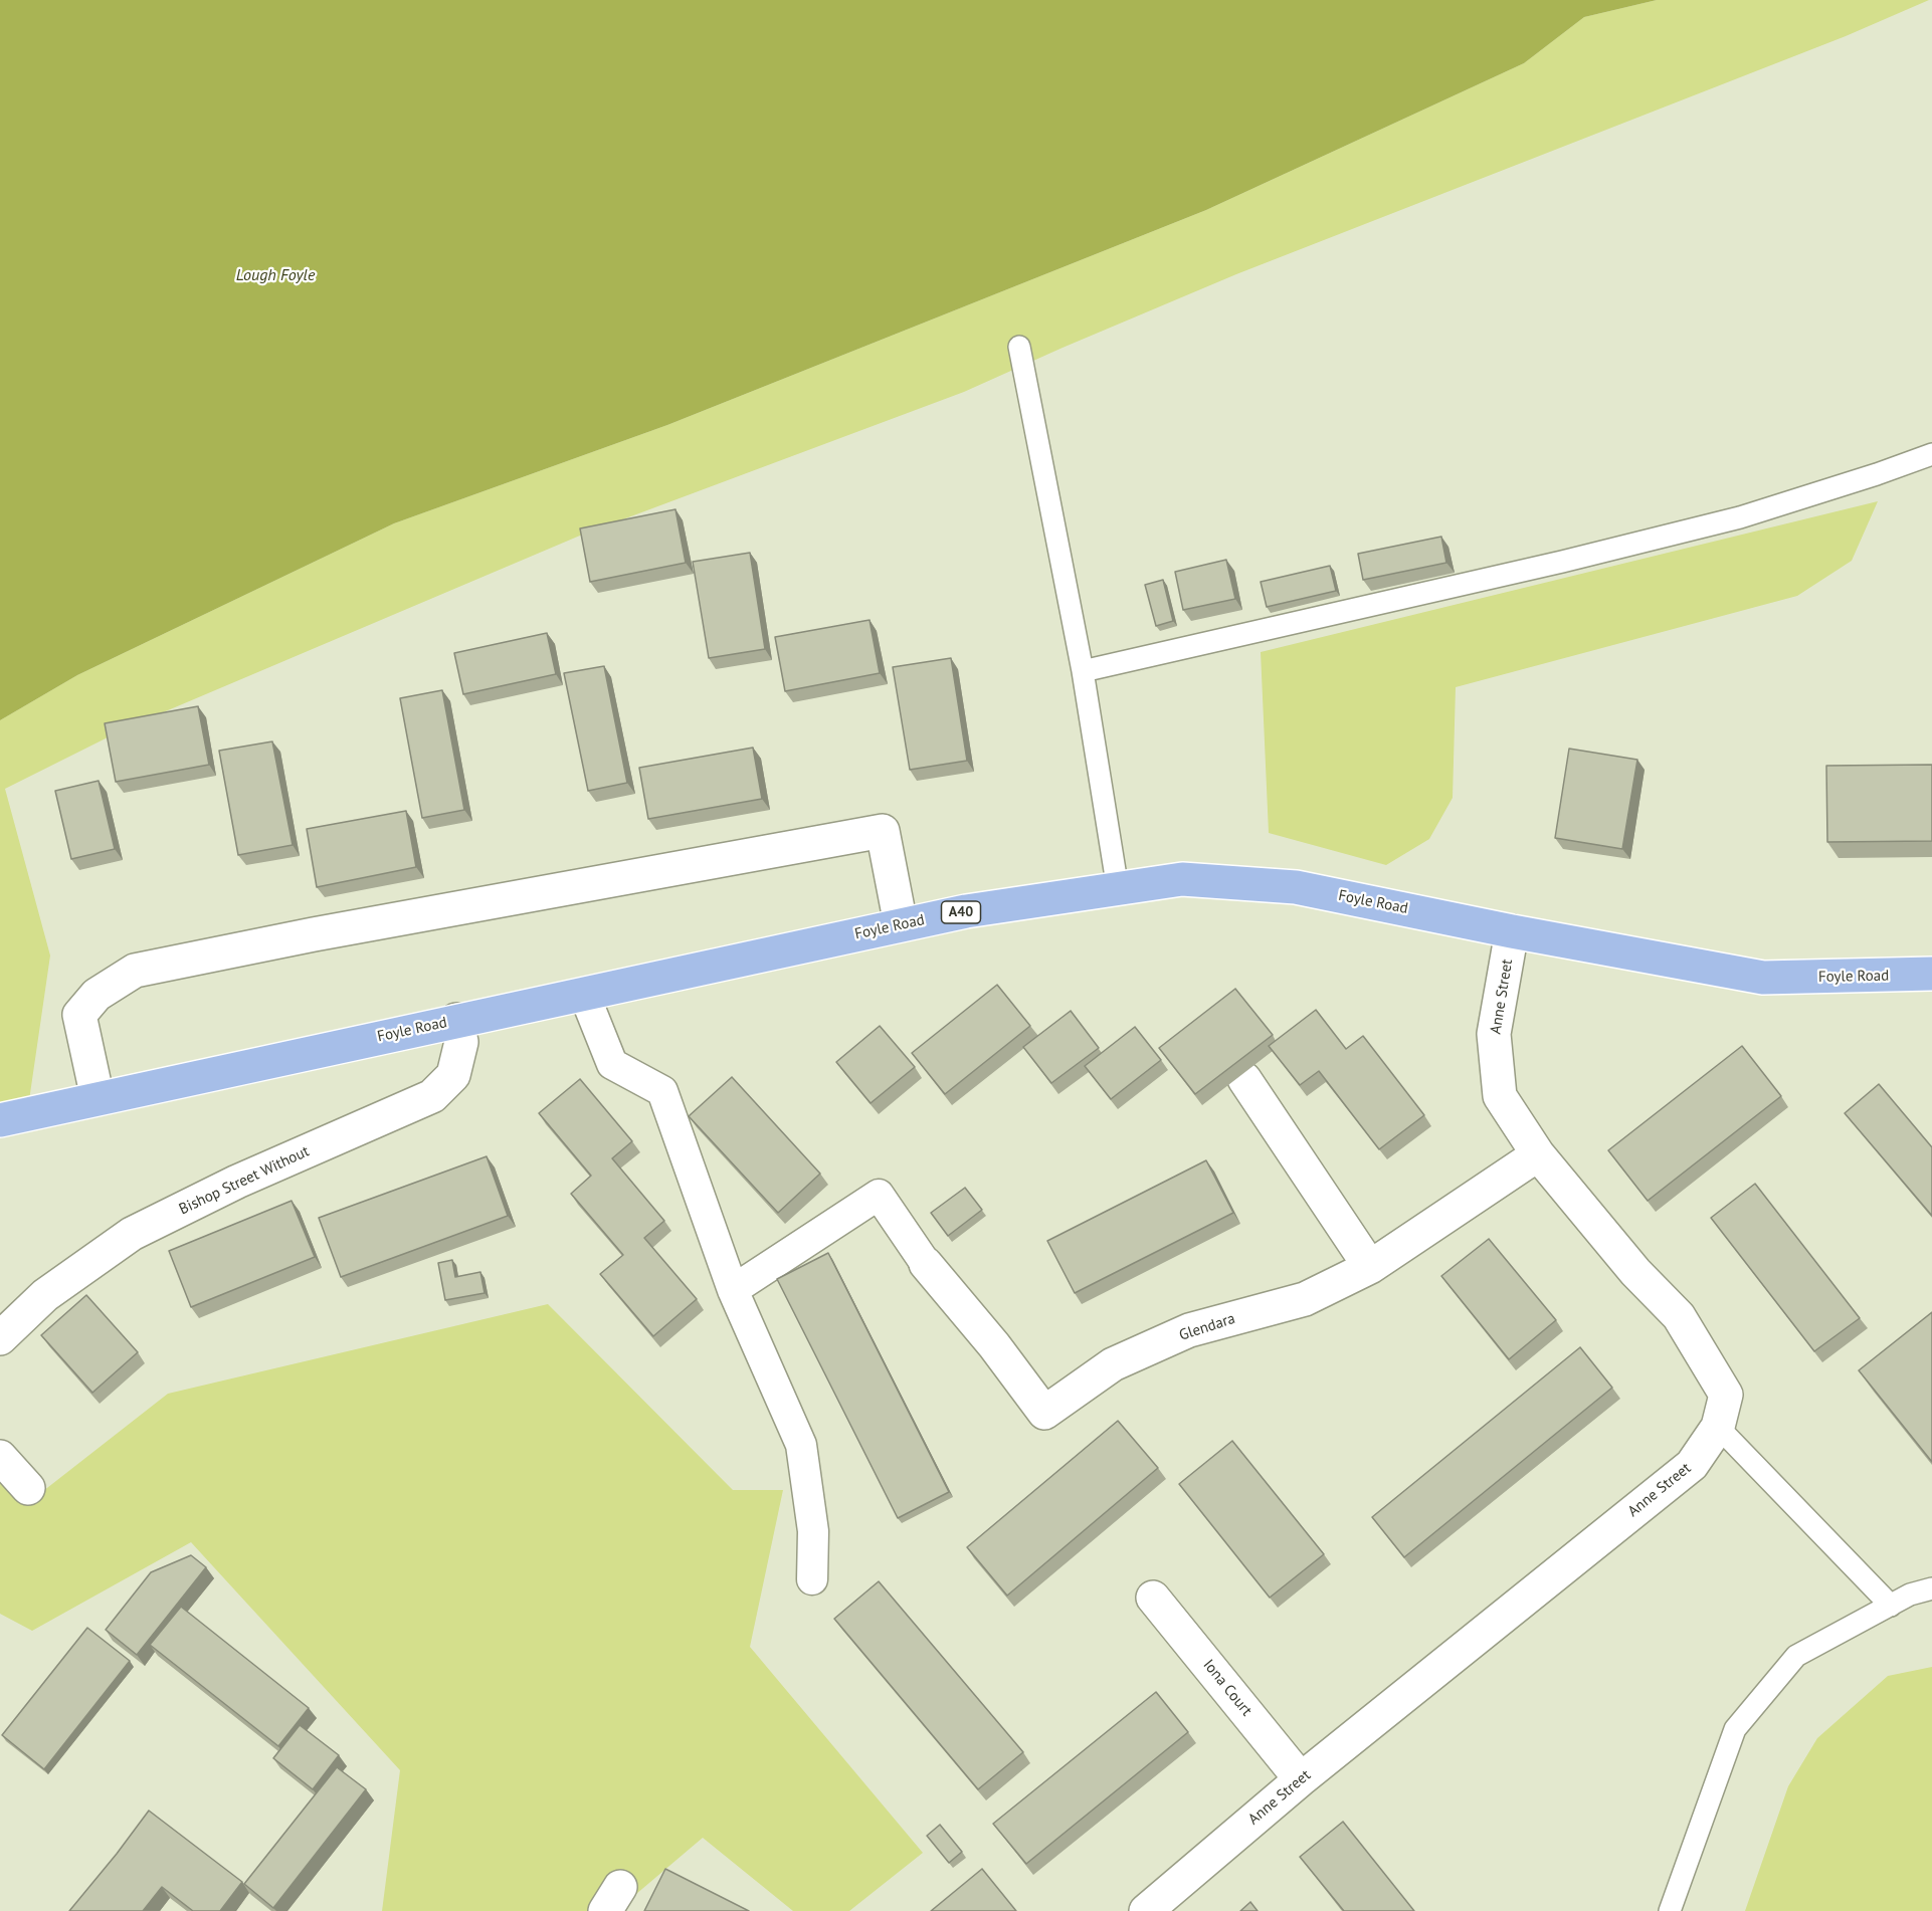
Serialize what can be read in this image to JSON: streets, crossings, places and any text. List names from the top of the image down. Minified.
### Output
{"streets":{"main road":["Foyle Road","A40"],"street":["Anne Street","Bishop Street Without","Glendara","Iona Court"]},"crossings":[["Foyle Road","Anne Street"],["Foyle Road","Bishop Street Without"],["Anne Street","Glendara"],["Anne Street","Iona Court"]],"water":["Lough Foyle"]}
